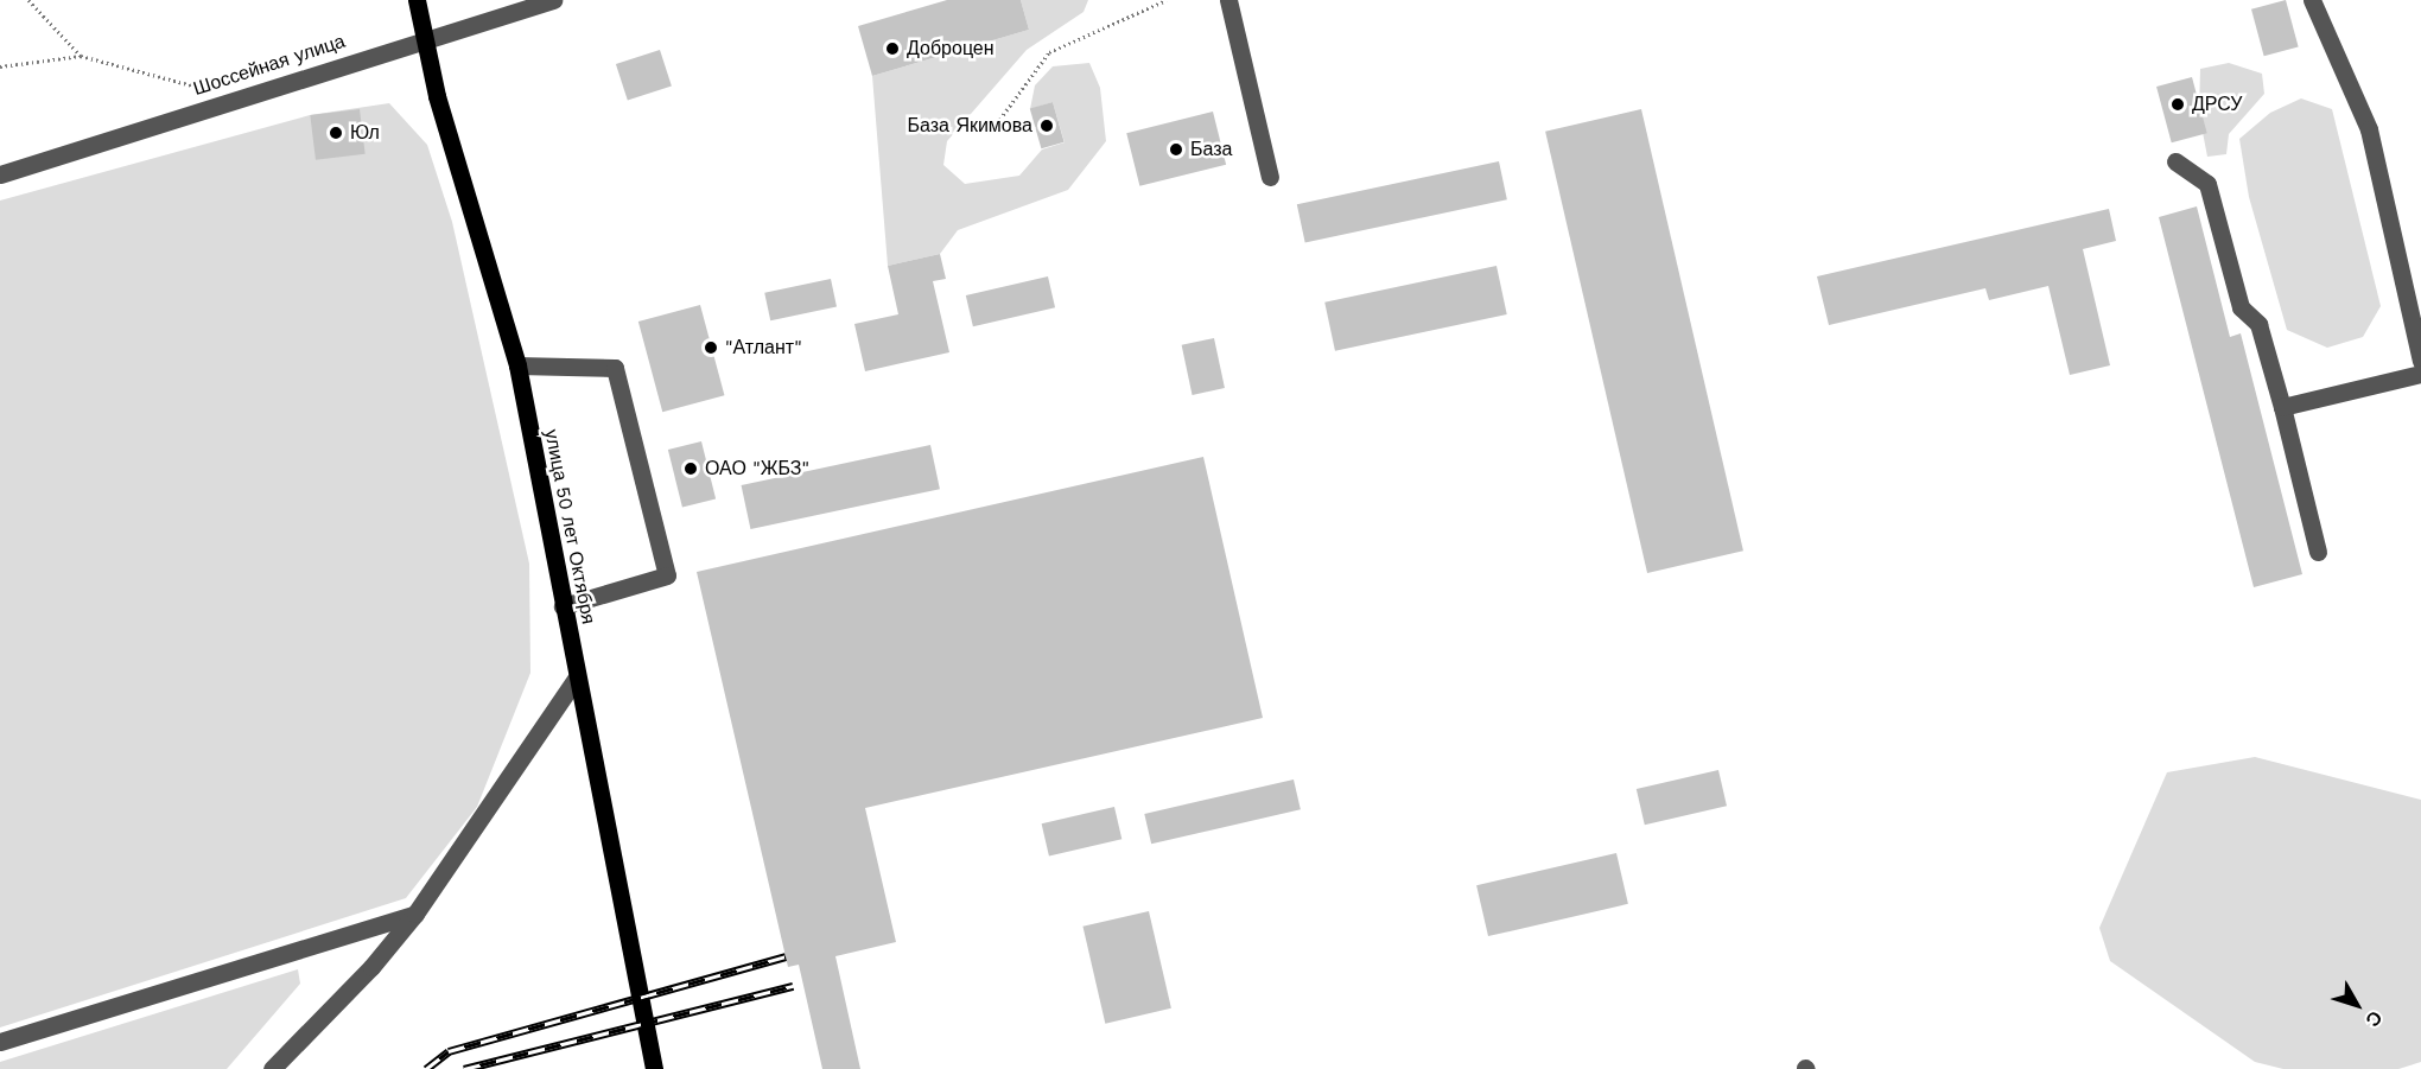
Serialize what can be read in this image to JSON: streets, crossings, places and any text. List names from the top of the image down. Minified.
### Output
{"streets":{"main road":["улица 50 лет Октября"],"street":["Шоссейная улица"]},"crossings":[["Шоссейная улица","улица 50 лет Октября"]],"places":["Доброцен","ДРСУ","База Якимова","Юл","База","\"Атлант\"","ОАО \"ЖБЗ\""],"north":"bottom right"}
